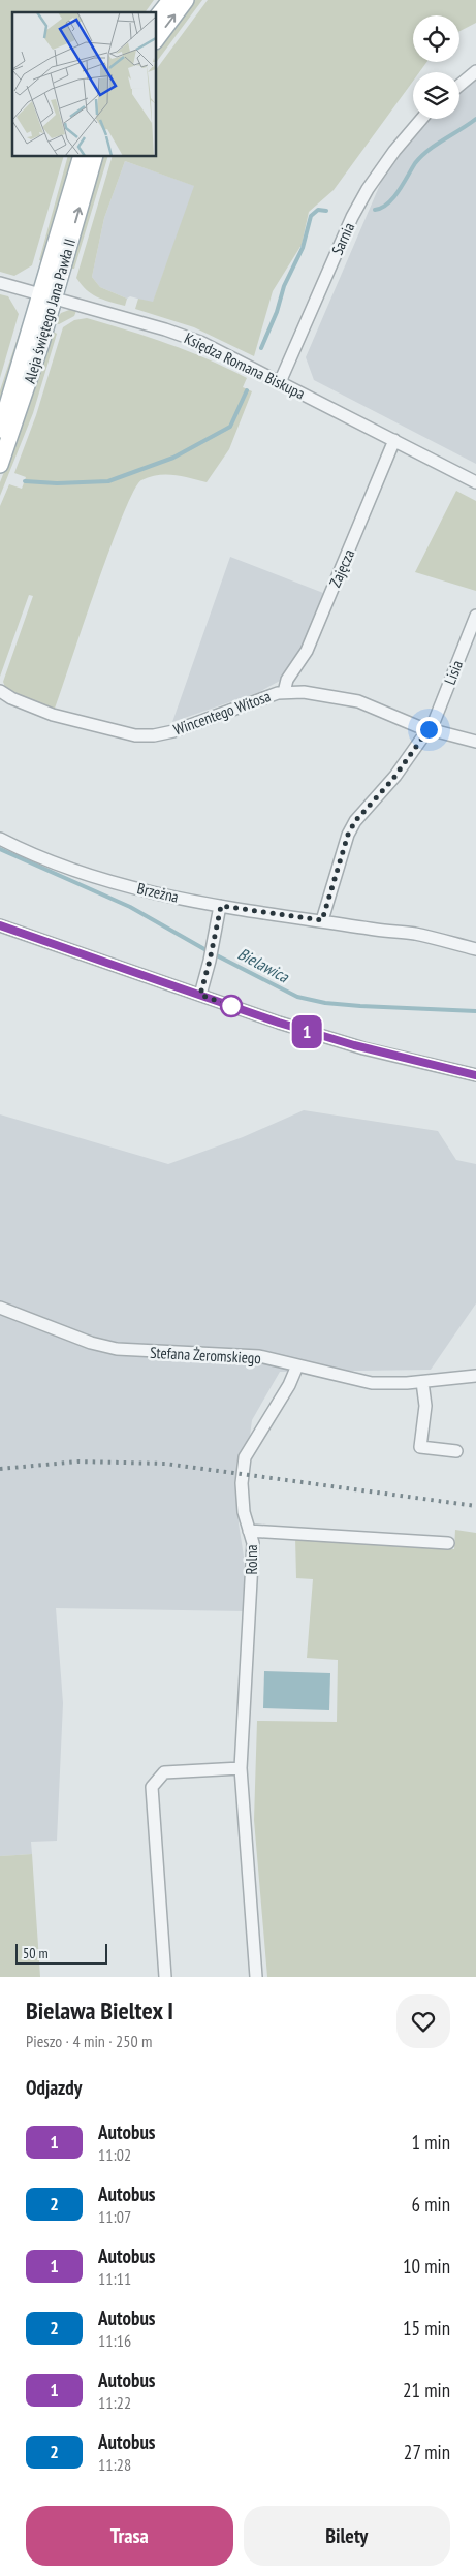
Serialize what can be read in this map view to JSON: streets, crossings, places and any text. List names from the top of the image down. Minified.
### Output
{"streets":{"main road":["Aleja świętego Jana Pawła II"],"street":["Sarnia","Księdza Romana Biskupa","Zajęcza","Lisia","Wincentego Witosa","Brzeżna","Stefana Żeromskiego","Rolna"]},"crossings":[["Sarnia","Księdza Romana Biskupa"],["Aleja świętego Jana Pawła II","Księdza Romana Biskupa"],["Księdza Romana Biskupa","Zajęcza"],["Zajęcza","Wincentego Witosa"],["Lisia","Wincentego Witosa"],["Stefana Żeromskiego","Rolna"]],"water":["Bielawica"],"lines":["bus line 1"],"scale_bar":"50 m","page":{"on_map":"1","scale":"50 m","heading":[["Bielawa Bieltex I","Pieszo · 4 min · 250 m"],"Odjazdy"],"list":[{"mark":"1","name":"Autobus","note":"11:02","value":"1 min"},{"mark":"2","name":"Autobus","note":"11:07","value":"6 min"},{"mark":"1","name":"Autobus","note":"11:11","value":"10 min"},{"mark":"2","name":"Autobus","note":"11:16","value":"15 min"},{"mark":"1","name":"Autobus","note":"11:22","value":"21 min"},{"mark":"2","name":"Autobus","note":"11:28","value":"27 min"}],"buttons":["Trasa","Bilety"]}}
